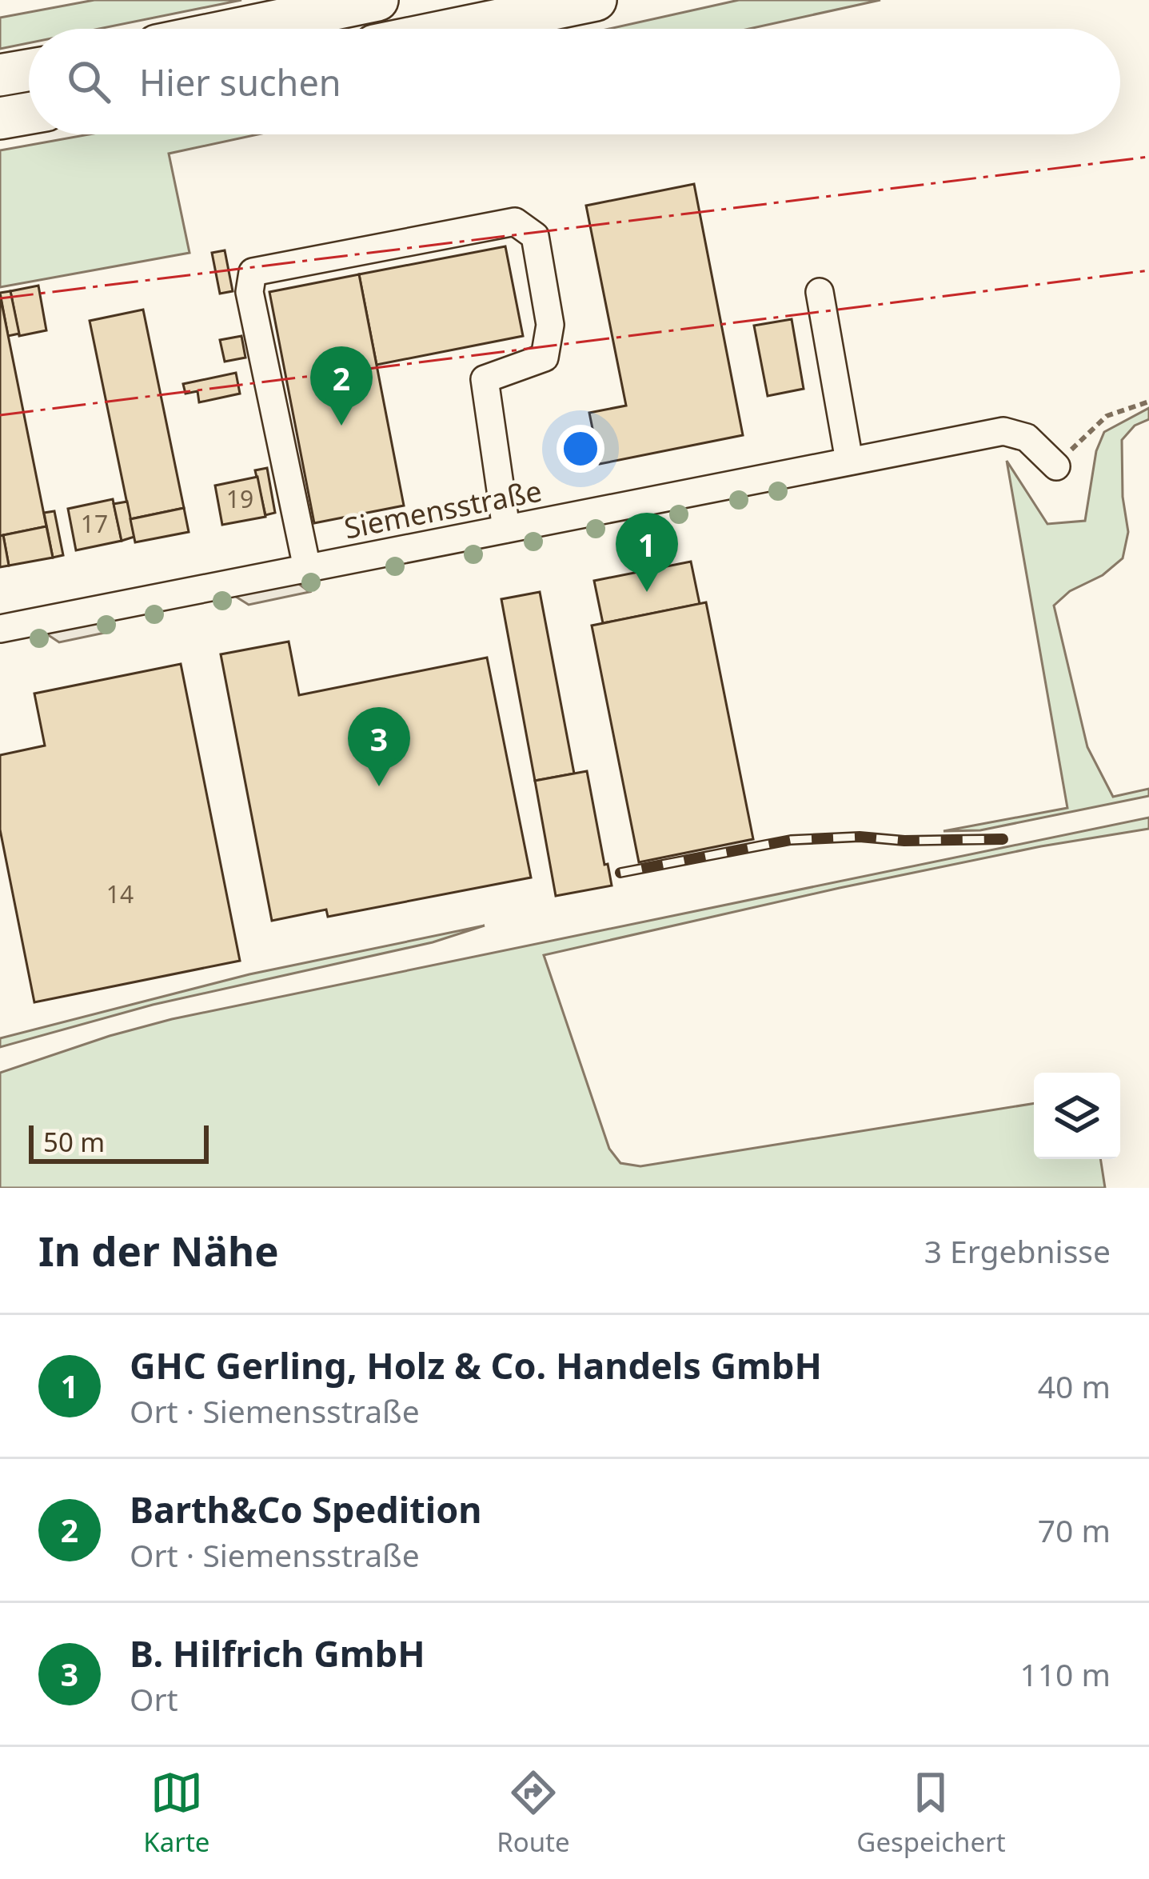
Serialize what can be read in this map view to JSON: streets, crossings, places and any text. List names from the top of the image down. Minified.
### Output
{"streets":{"street":["Siemensstraße"]},"house_numbers":["19","17","14"],"scale_bar":"50 m","page":{"search":"Hier suchen","pins":["2","1","3"],"scale":"50 m","heading":["In der Nähe","3 Ergebnisse"],"list":[{"mark":"1","name":"GHC Gerling, Holz & Co. Handels GmbH","note":"Ort · Siemensstraße","value":"40 m"},{"mark":"2","name":"Barth&Co Spedition","note":"Ort · Siemensstraße","value":"70 m"},{"mark":"3","name":"B. Hilfrich GmbH","note":"Ort","value":"110 m"}],"nav":["Karte","Route","Gespeichert"]}}
